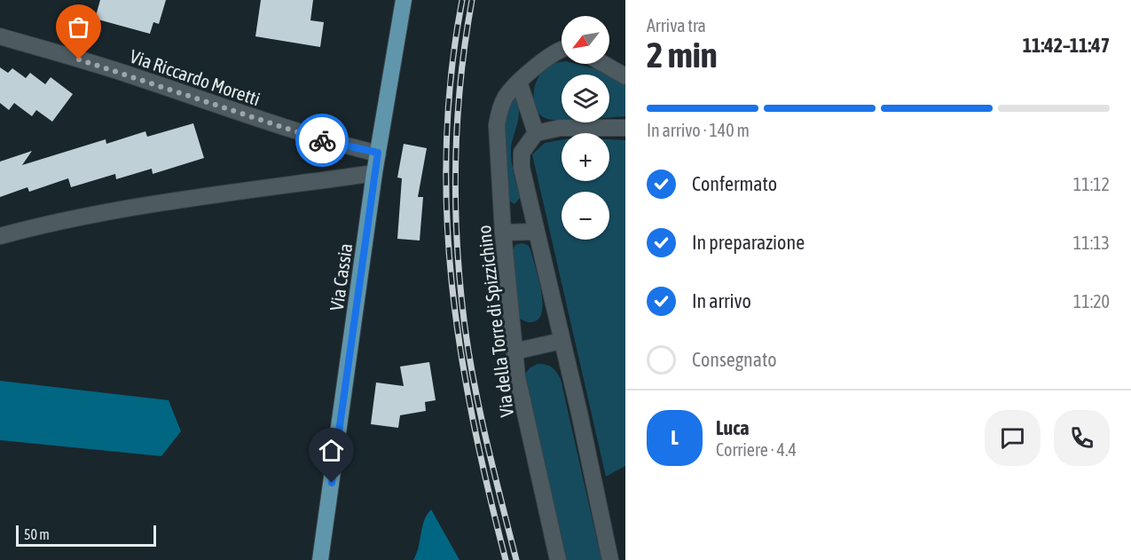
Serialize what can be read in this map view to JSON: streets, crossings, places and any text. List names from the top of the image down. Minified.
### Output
{"streets":{"main road":["Via Cassia"],"street":["Via Riccardo Moretti","Via della Torre di Spizzichino"]},"crossings":[["Via Riccardo Moretti","Via Cassia"]],"scale_bar":"50 m","north":"bottom left","page":{"heading":["2 min","Arriva tra","11:42–11:47"],"panel":["Luca","Corriere · 4.4"],"map_buttons":["+","−"],"bar":"In arrivo · 140 m","list":[["Confermato","11:12"],["In preparazione","11:13"],["In arrivo","11:20"],"Consegnato"],"round":"L","scale":"50 m"}}
